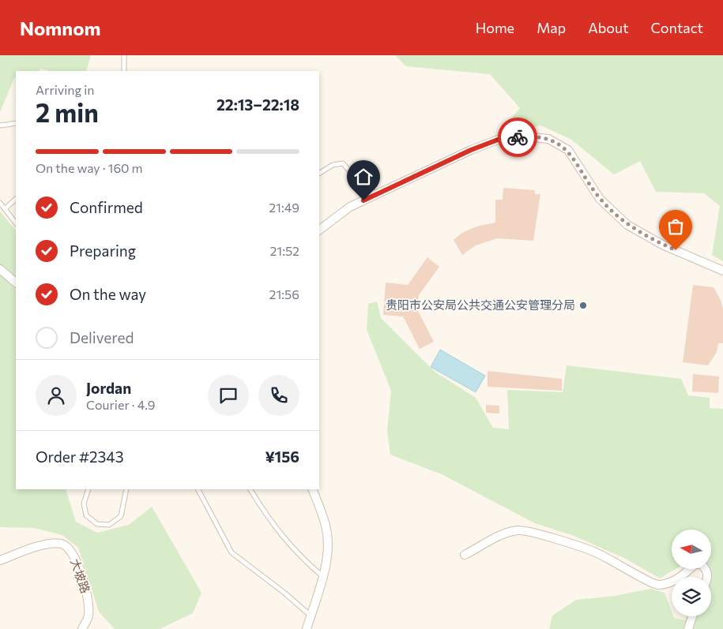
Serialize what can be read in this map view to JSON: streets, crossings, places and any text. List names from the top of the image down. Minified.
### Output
{"streets":{"street":["大坡路"]},"places":["贵阳市公安局公共交通公安管理分局"],"north":"left","page":{"header":"Nomnom","nav":["Home","Map","About","Contact"],"heading":["2 min","Arriving in","22:13–22:18"],"panel":["Jordan","Courier · 4.9","Order #2343","¥156"],"bar":"On the way · 160 m","list":[["Confirmed","21:49"],["Preparing","21:52"],["On the way","21:56"],"Delivered"]}}
